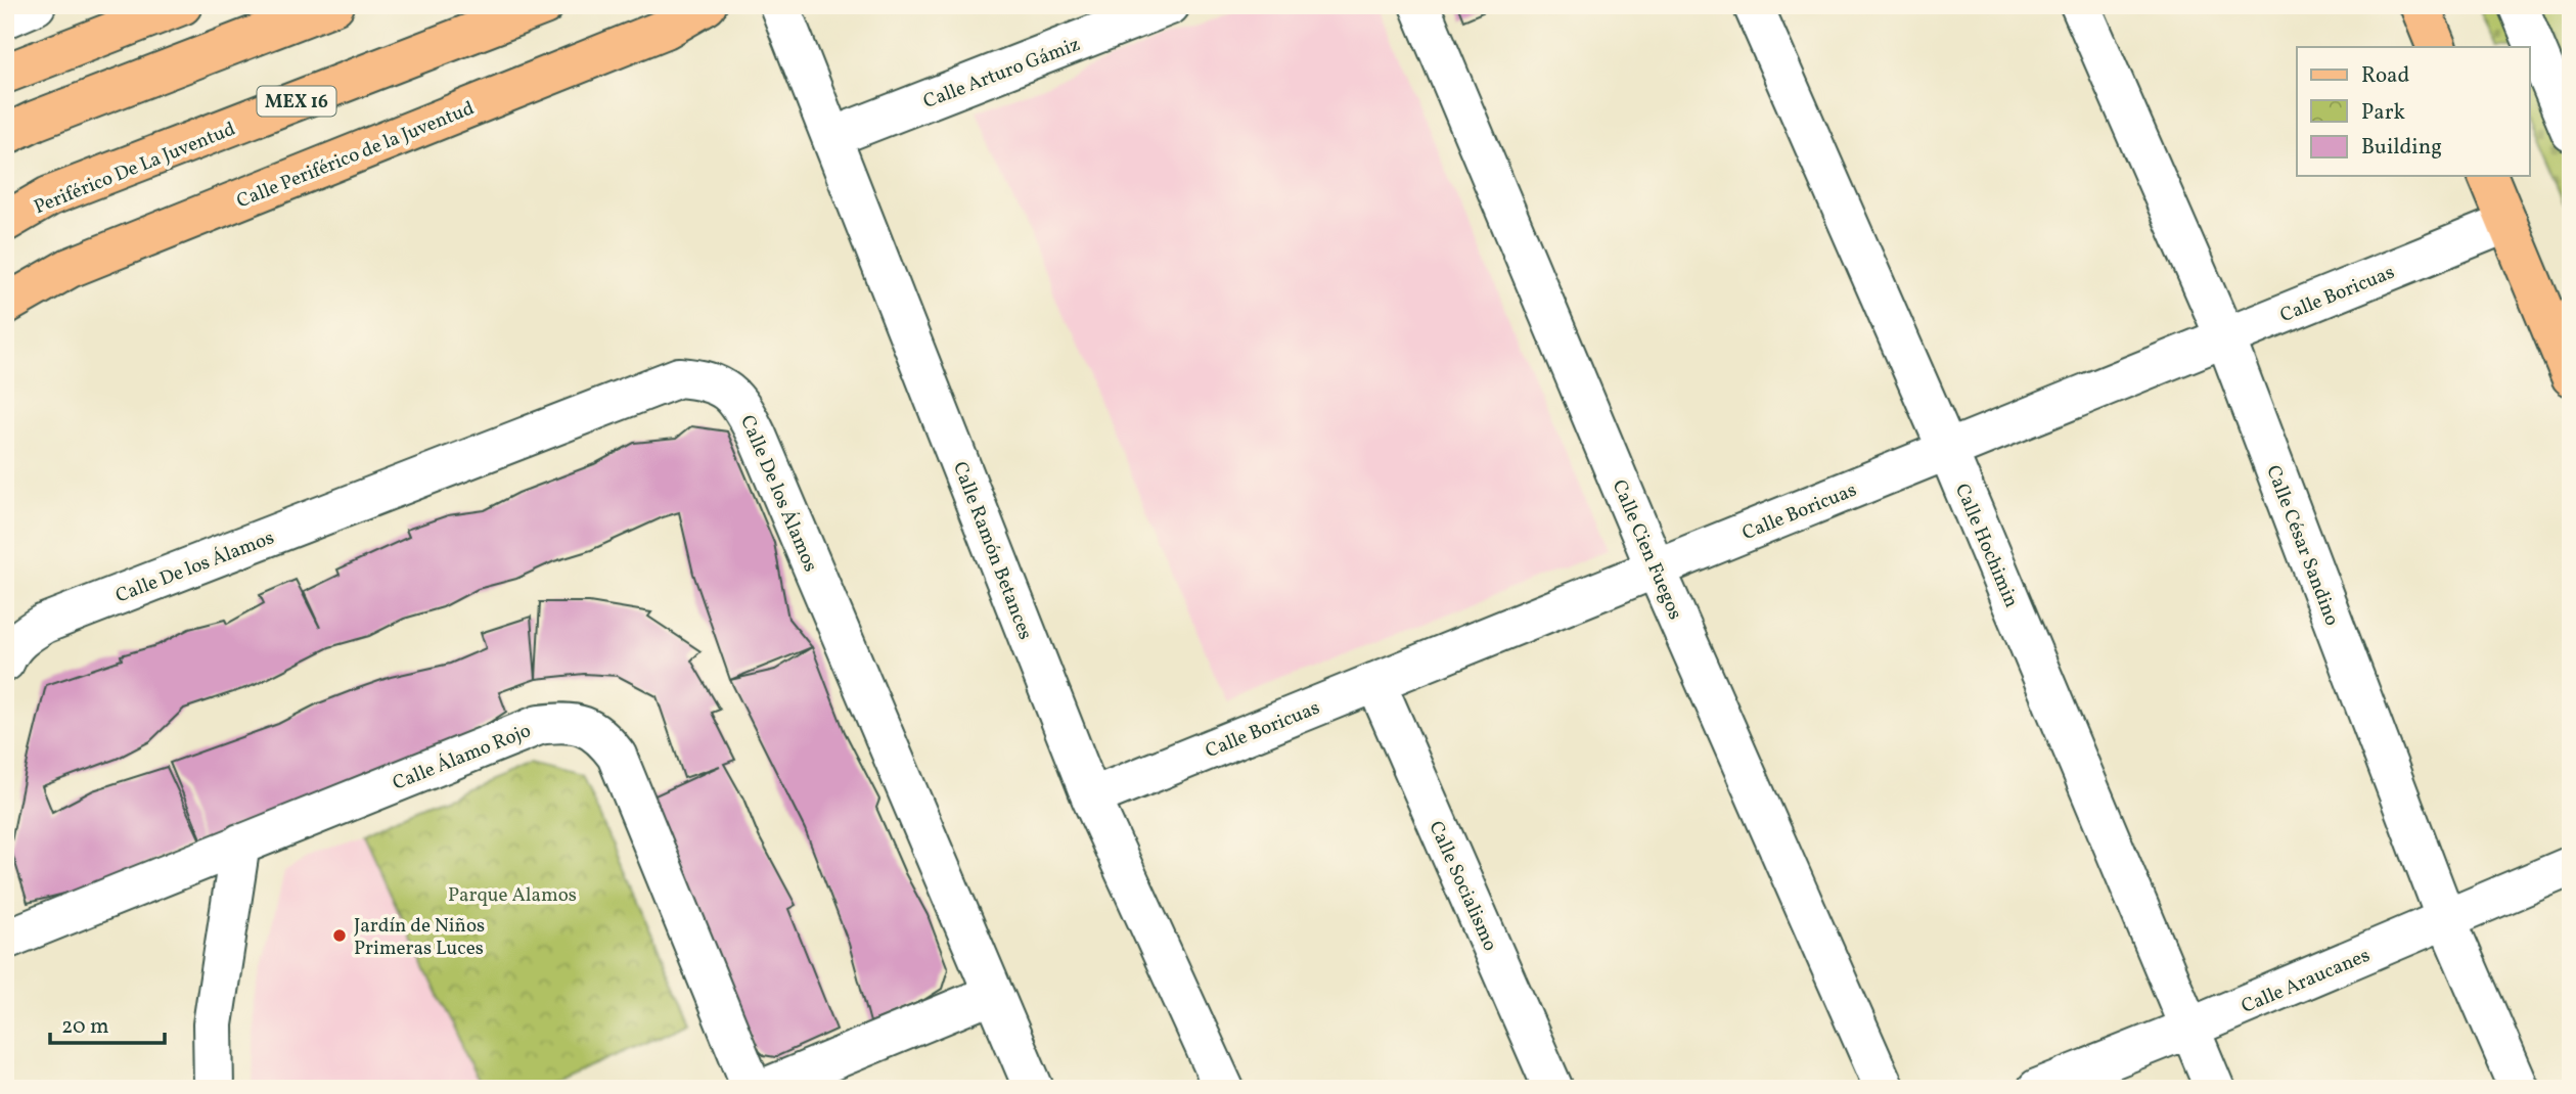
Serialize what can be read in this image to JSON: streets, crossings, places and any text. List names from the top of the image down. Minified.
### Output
{"streets":{"main road":["MEX 16","Calle Periférico de la Juventud","Periférico De La Juventud"],"street":["Calle Arturo Gámiz","Calle Boricuas","Calle De los Álamos","Calle Hochimin","Calle César Sandino","Calle Cien Fuegos","Calle Ramón Betances","Calle Álamo Rojo","Calle Socialismo","Calle Araucanes"]},"crossings":[["Calle Arturo Gámiz","Calle Ramón Betances"],["Calle Boricuas","Calle Hochimin"],["Calle Boricuas","Calle César Sandino"],["Calle Boricuas","Calle Cien Fuegos"],["Calle Boricuas","Calle Ramón Betances"],["Calle Boricuas","Calle Socialismo"],["Calle Hochimin","Calle Araucanes"],["Calle César Sandino","Calle Araucanes"]],"parks":["Parque Alamos"],"places":["Jardín de Niños Primeras Luces"],"legend":["Road","Park","Building"],"scale_bar":"20 m"}
